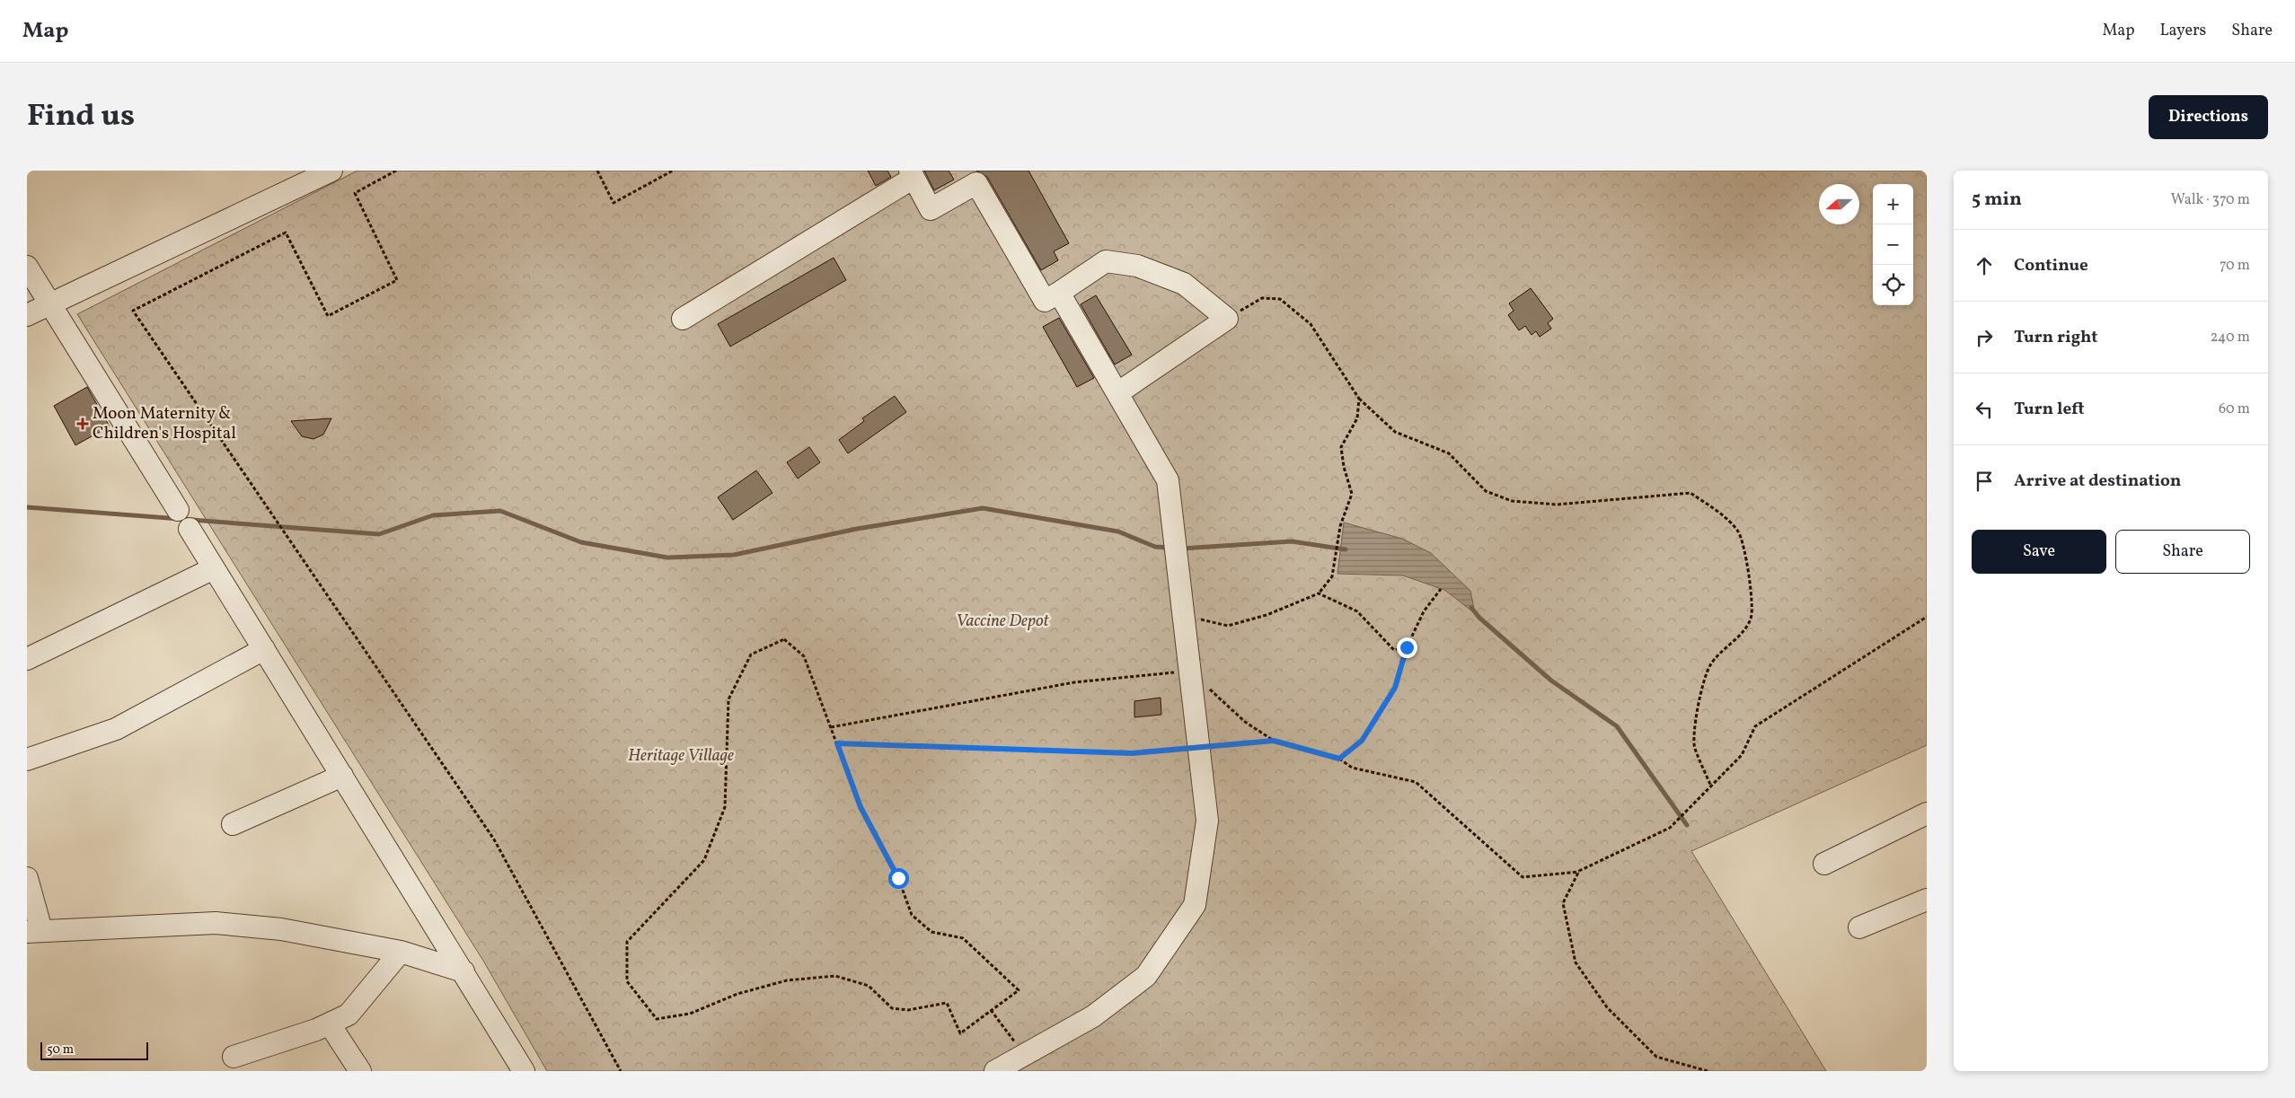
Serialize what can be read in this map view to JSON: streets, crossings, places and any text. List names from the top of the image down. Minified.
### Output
{"parks":["Vaccine Depot","Heritage Village"],"places":{"health":["Moon Maternity & Children's Hospital"]},"scale_bar":"50 m","north":"left","page":{"header":"Map","nav":["Map","Layers","Share"],"title":"Find us","buttons":["Directions",["Save","Share"]],"heading":["5 min","Walk · 370 m"],"map_buttons":["+","−"],"list":[["Continue","70 m"],["Turn right","240 m"],["Turn left","60 m"],"Arrive at destination"],"scale":"50 m"}}
